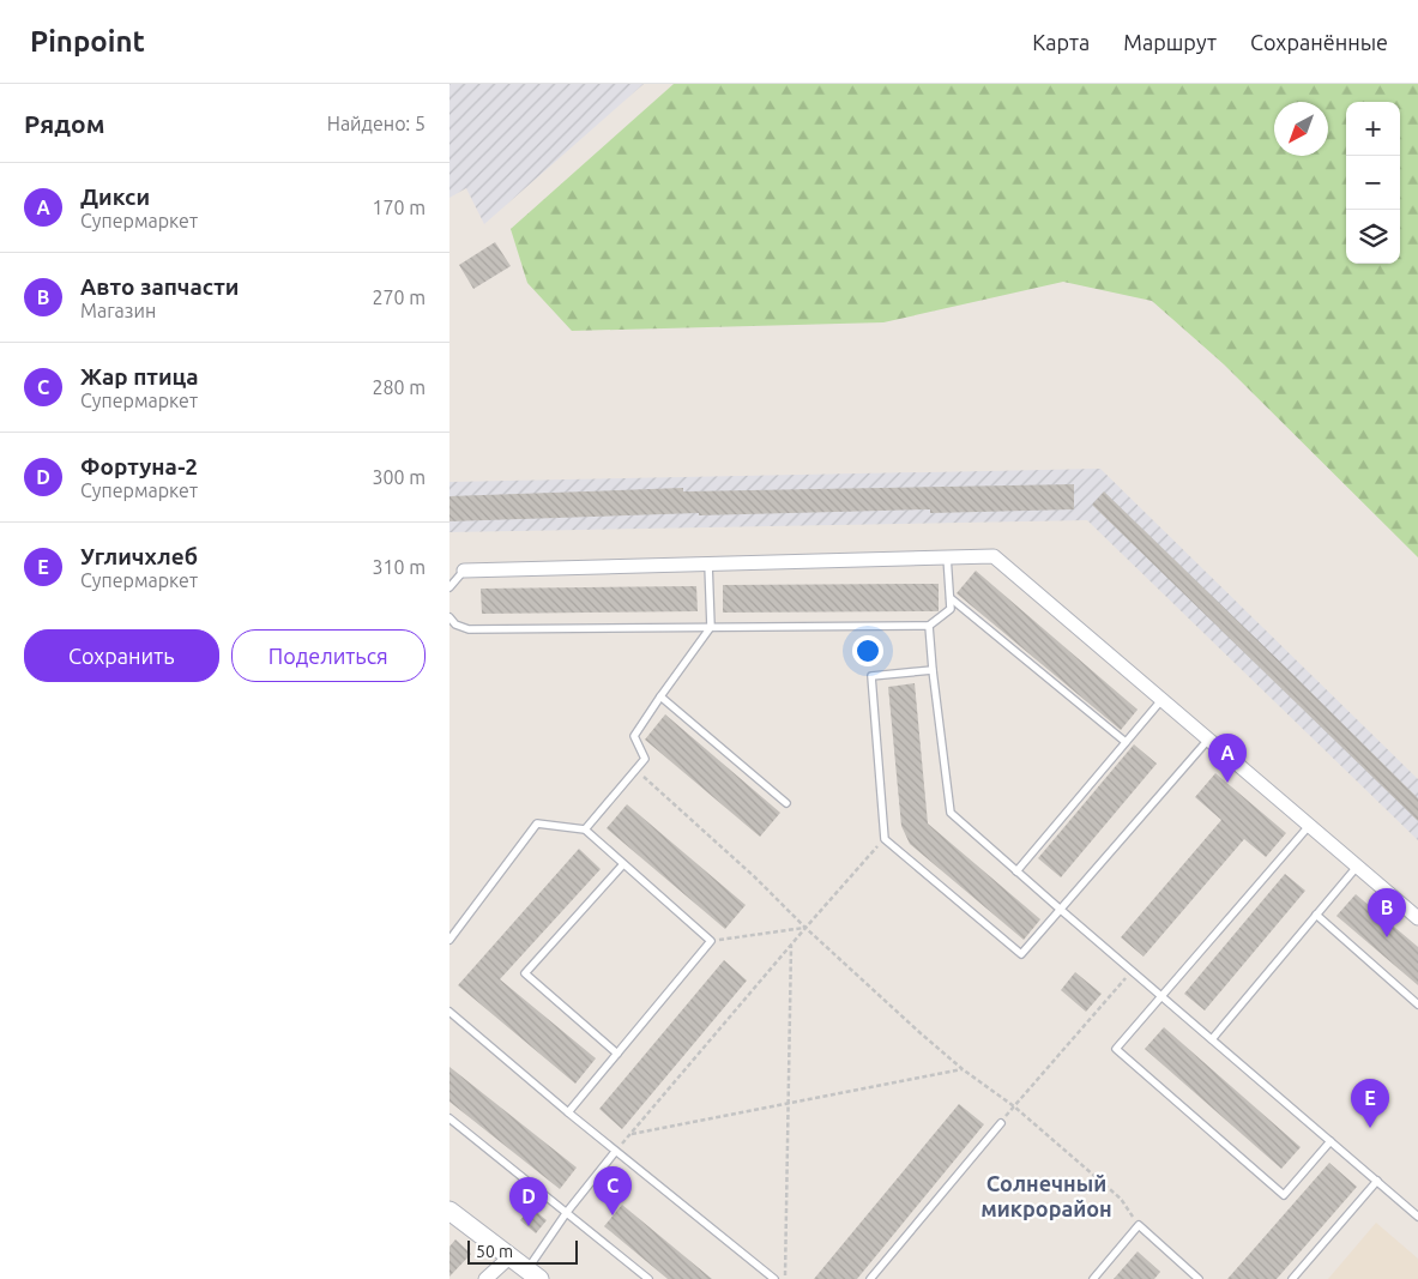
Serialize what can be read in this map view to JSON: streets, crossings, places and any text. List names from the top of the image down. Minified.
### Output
{"districts":["Солнечный микрорайон"],"scale_bar":"50 m","north":"bottom left","page":{"header":"Pinpoint","nav":["Карта","Маршрут","Сохранённые"],"heading":["Рядом","Найдено: 5"],"map_buttons":["+","−"],"list":[{"mark":"A","name":"Дикси","note":"Супермаркет","value":"170 m"},{"mark":"B","name":"Авто запчасти","note":"Магазин","value":"270 m"},{"mark":"C","name":"Жар птица","note":"Супермаркет","value":"280 m"},{"mark":"D","name":"Фортуна-2","note":"Супермаркет","value":"300 m"},{"mark":"E","name":"Угличхлеб","note":"Супермаркет","value":"310 m"}],"buttons":["Сохранить","Поделиться"],"pins":["A","B","E","C","D"],"scale":"50 m"}}
